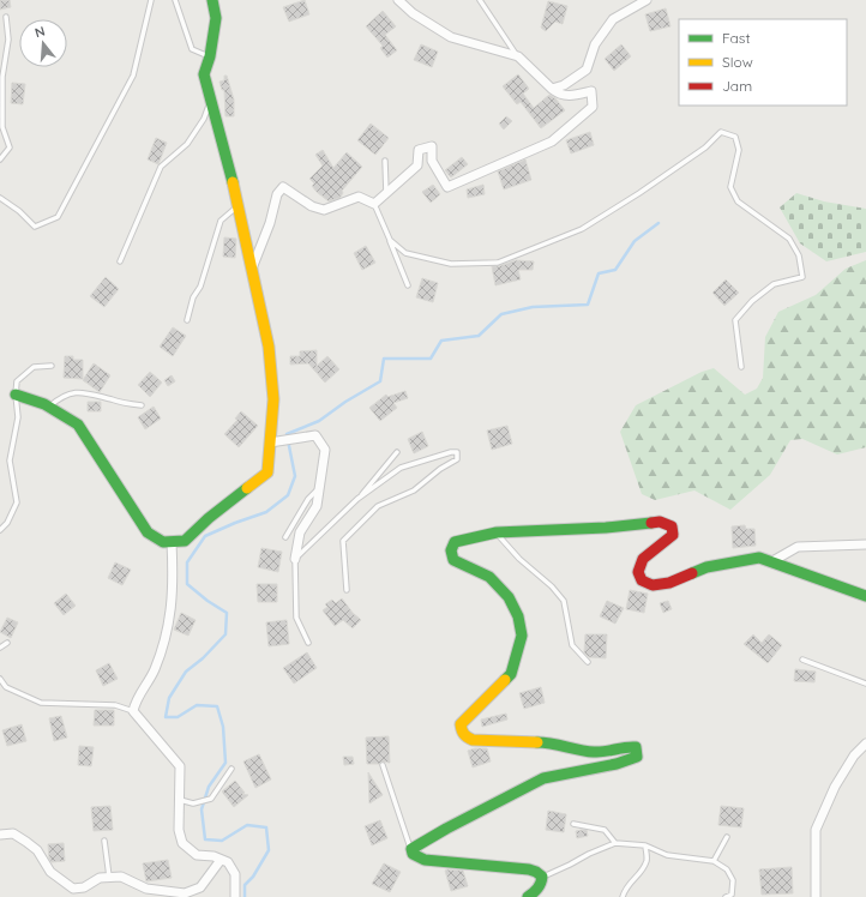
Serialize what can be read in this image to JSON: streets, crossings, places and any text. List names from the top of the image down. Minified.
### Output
{"legend":["Fast","Slow","Jam"],"north":"top"}
